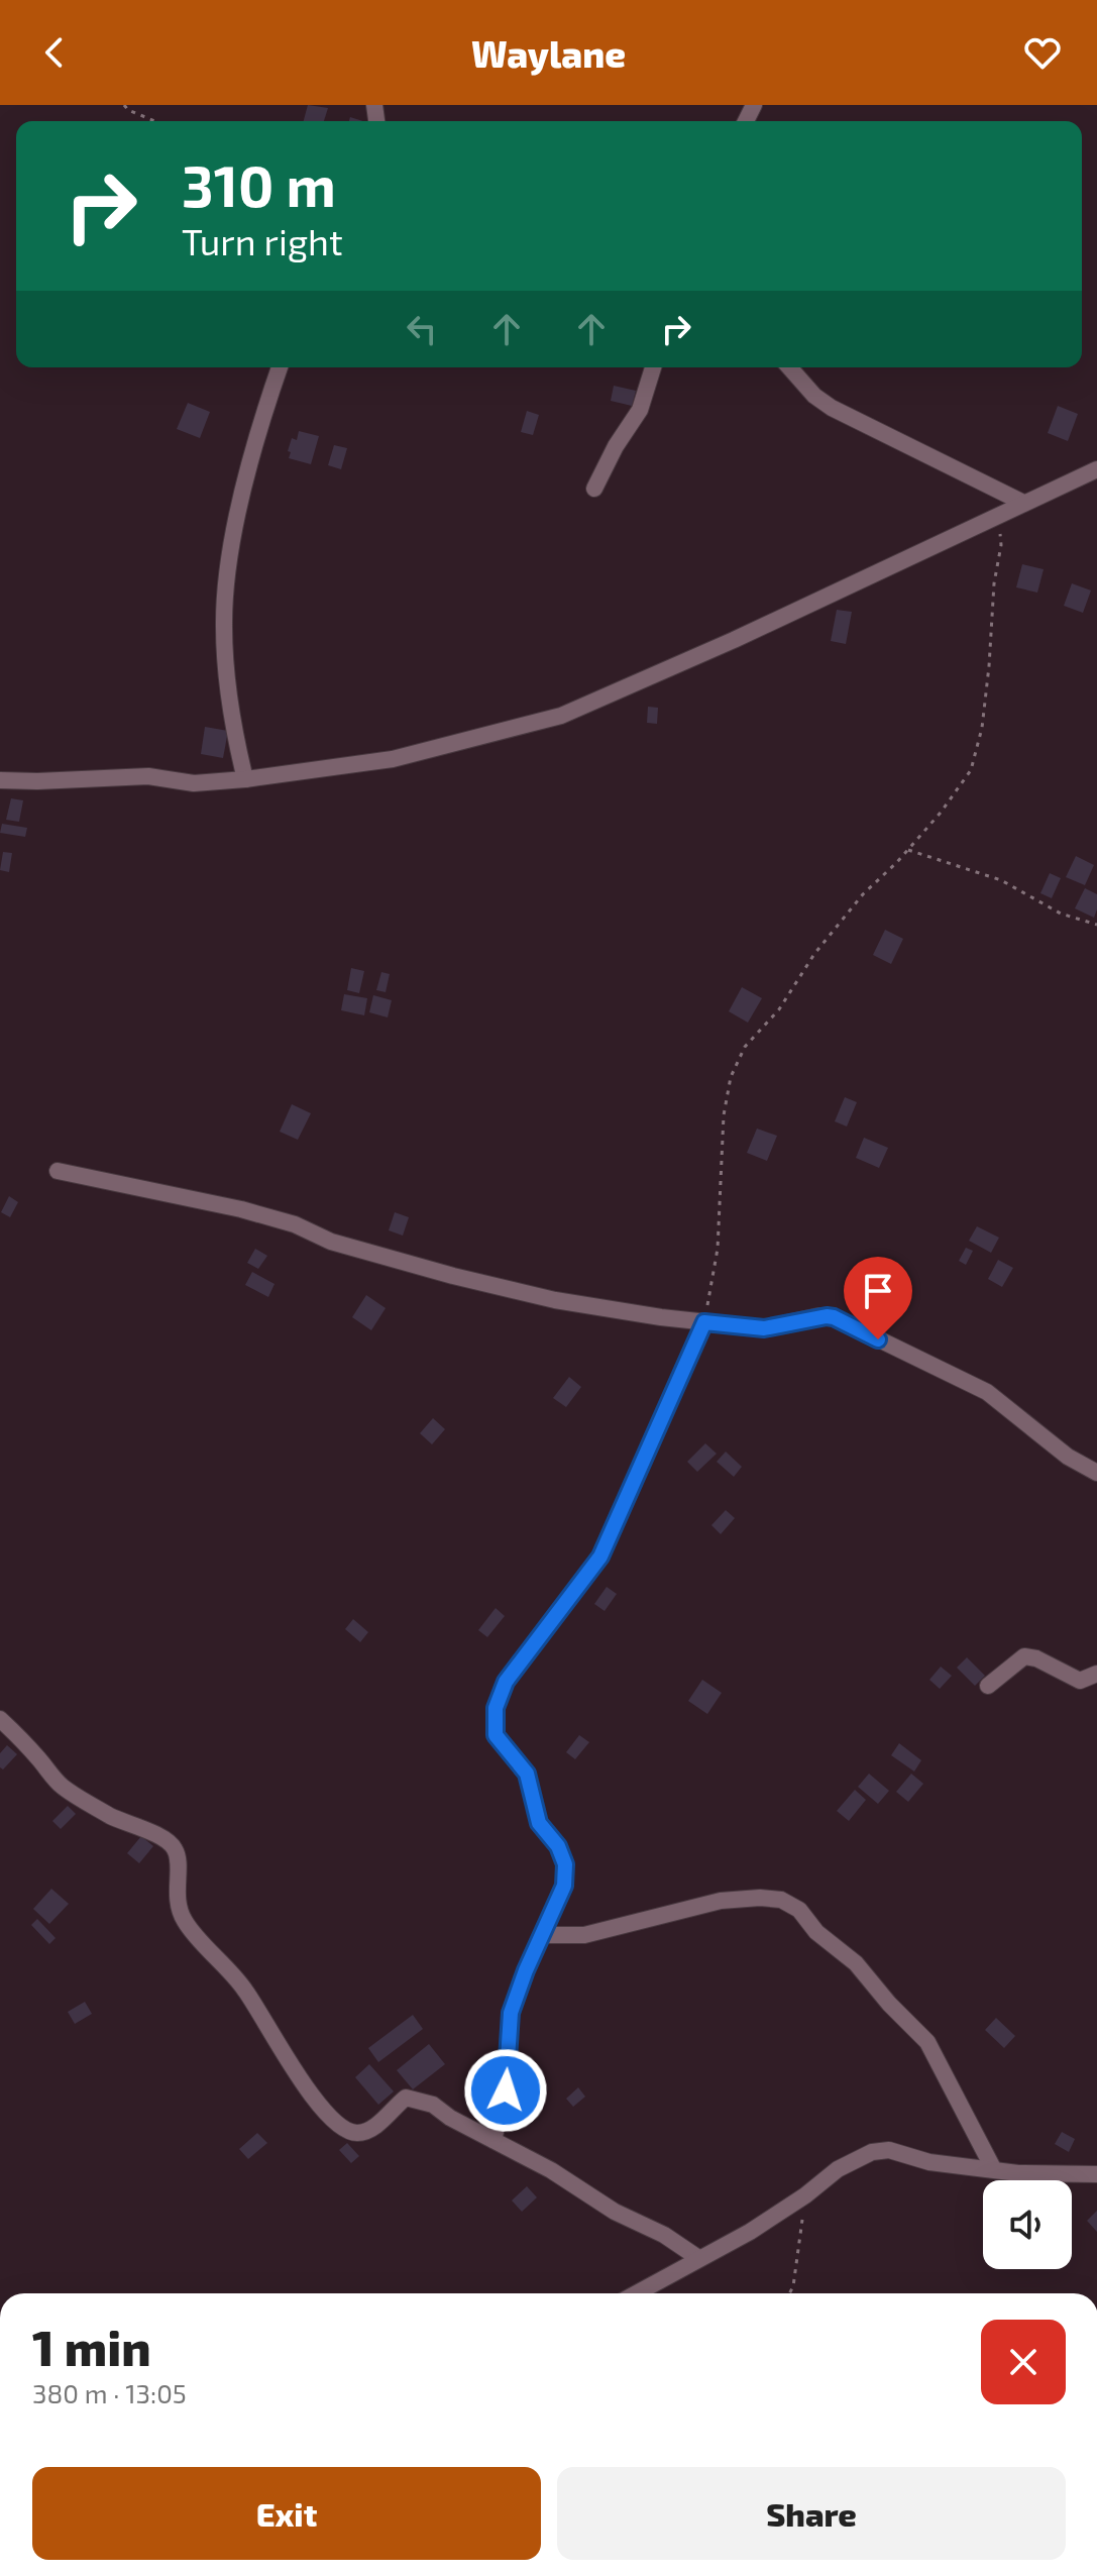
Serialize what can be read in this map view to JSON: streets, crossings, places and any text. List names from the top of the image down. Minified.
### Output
{"page":{"header":"Waylane","turn":["310 m","Turn right"],"heading":["1 min","380 m · 13:05"],"buttons":["Exit","Share"]}}
